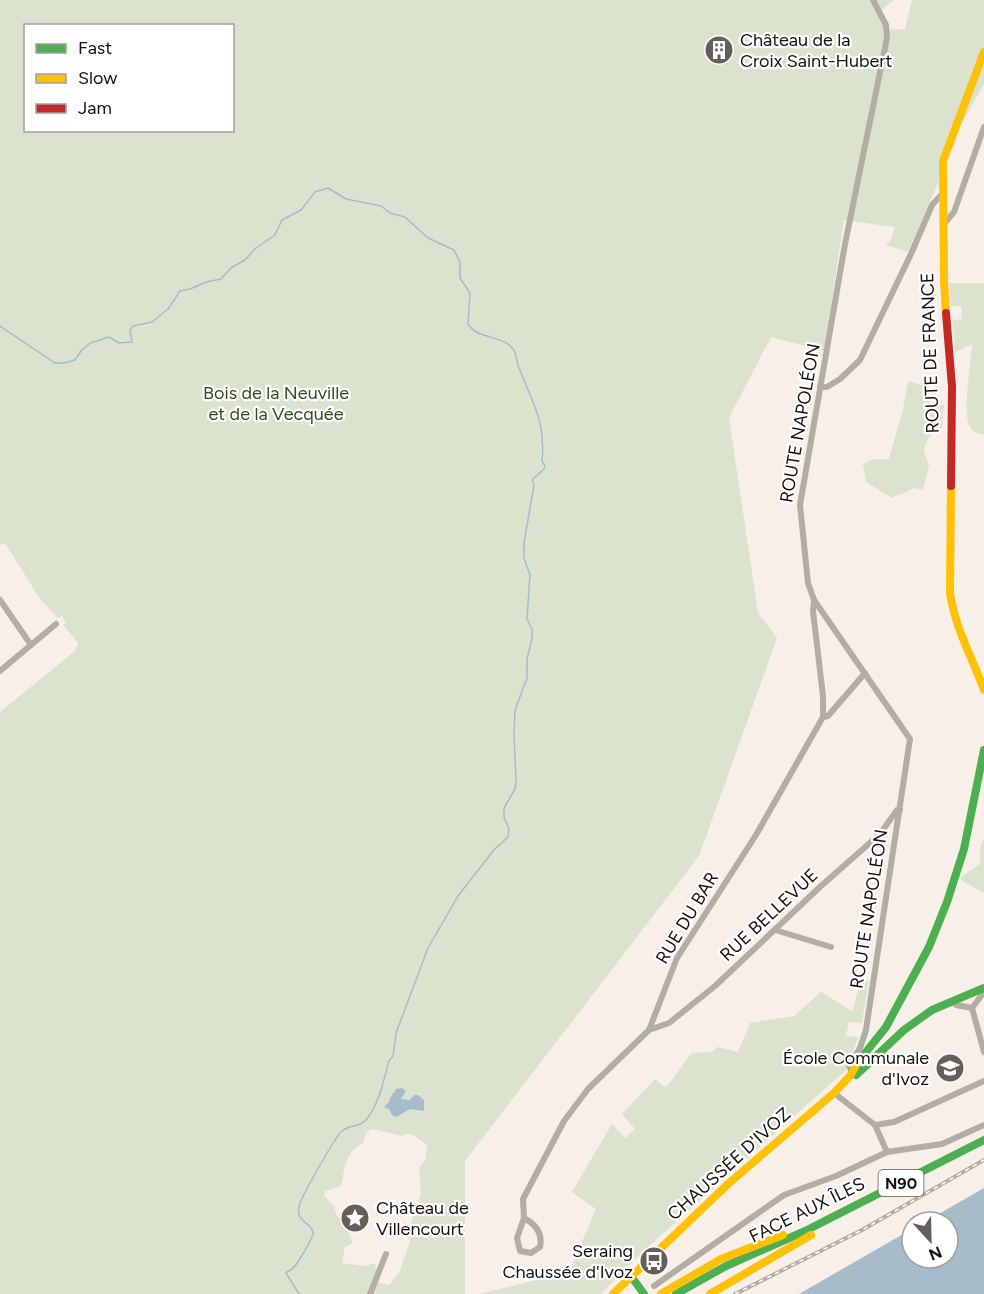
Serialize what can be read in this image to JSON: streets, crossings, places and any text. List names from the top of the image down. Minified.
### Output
{"streets":{"main road":["ROUTE DE FRANCE","CHAUSSÉE D'IVOZ","N90","FACE AUX ÎLES"],"street":["ROUTE NAPOLÉON","RUE BELLEVUE","RUE DU BAR"]},"crossings":[["ROUTE NAPOLÉON","RUE BELLEVUE"],["ROUTE NAPOLÉON","RUE DU BAR"],["ROUTE NAPOLÉON","CHAUSSÉE D'IVOZ"],["RUE BELLEVUE","RUE DU BAR"]],"parks":["Bois de la Neuville et de la Vecquée"],"places":{"building":["Château de la Croix Saint-Hubert"],"school or university":["École Communale d'Ivoz"],"place":["Château de Villencourt"],"bus stop":["Seraing Chaussée d'Ivoz"]},"legend":["Fast","Slow","Jam"],"north":"bottom"}
